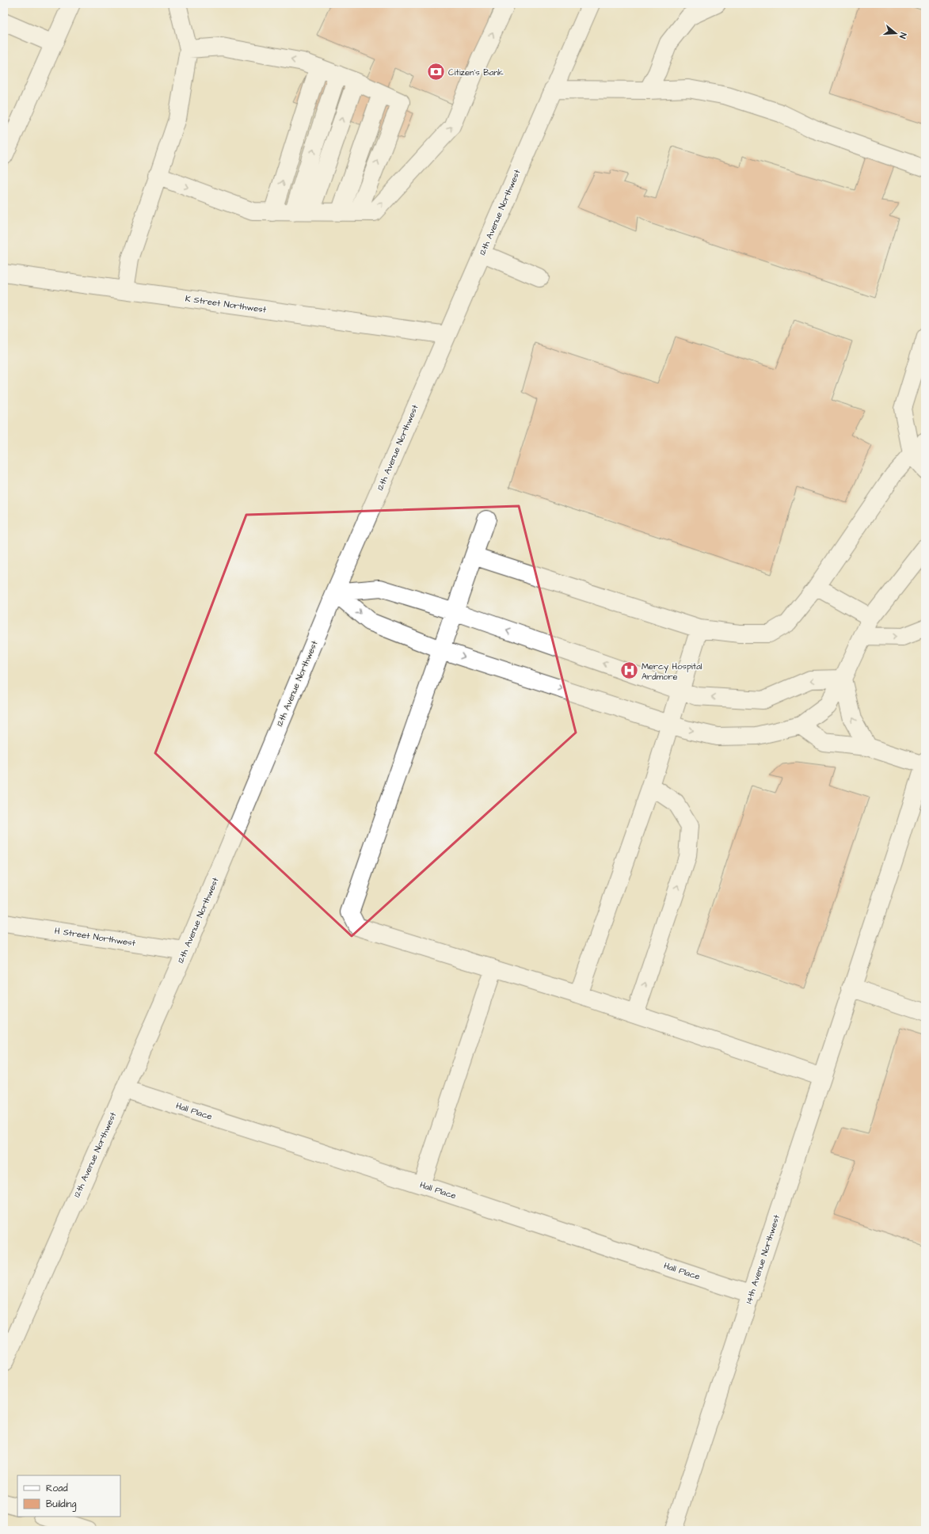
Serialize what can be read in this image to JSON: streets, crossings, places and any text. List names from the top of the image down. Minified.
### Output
{"streets":{"street":["12th Avenue Northwest","K Street Northwest","H Street Northwest","Hall Place","14th Avenue Northwest"]},"crossings":[["12th Avenue Northwest","K Street Northwest"],["12th Avenue Northwest","H Street Northwest"],["12th Avenue Northwest","Hall Place"],["Hall Place","14th Avenue Northwest"]],"places":{"bank":["Citizen's Bank"],"hospital":["Mercy Hospital Ardmore"]},"legend":["Road","Building"],"north":"right"}
